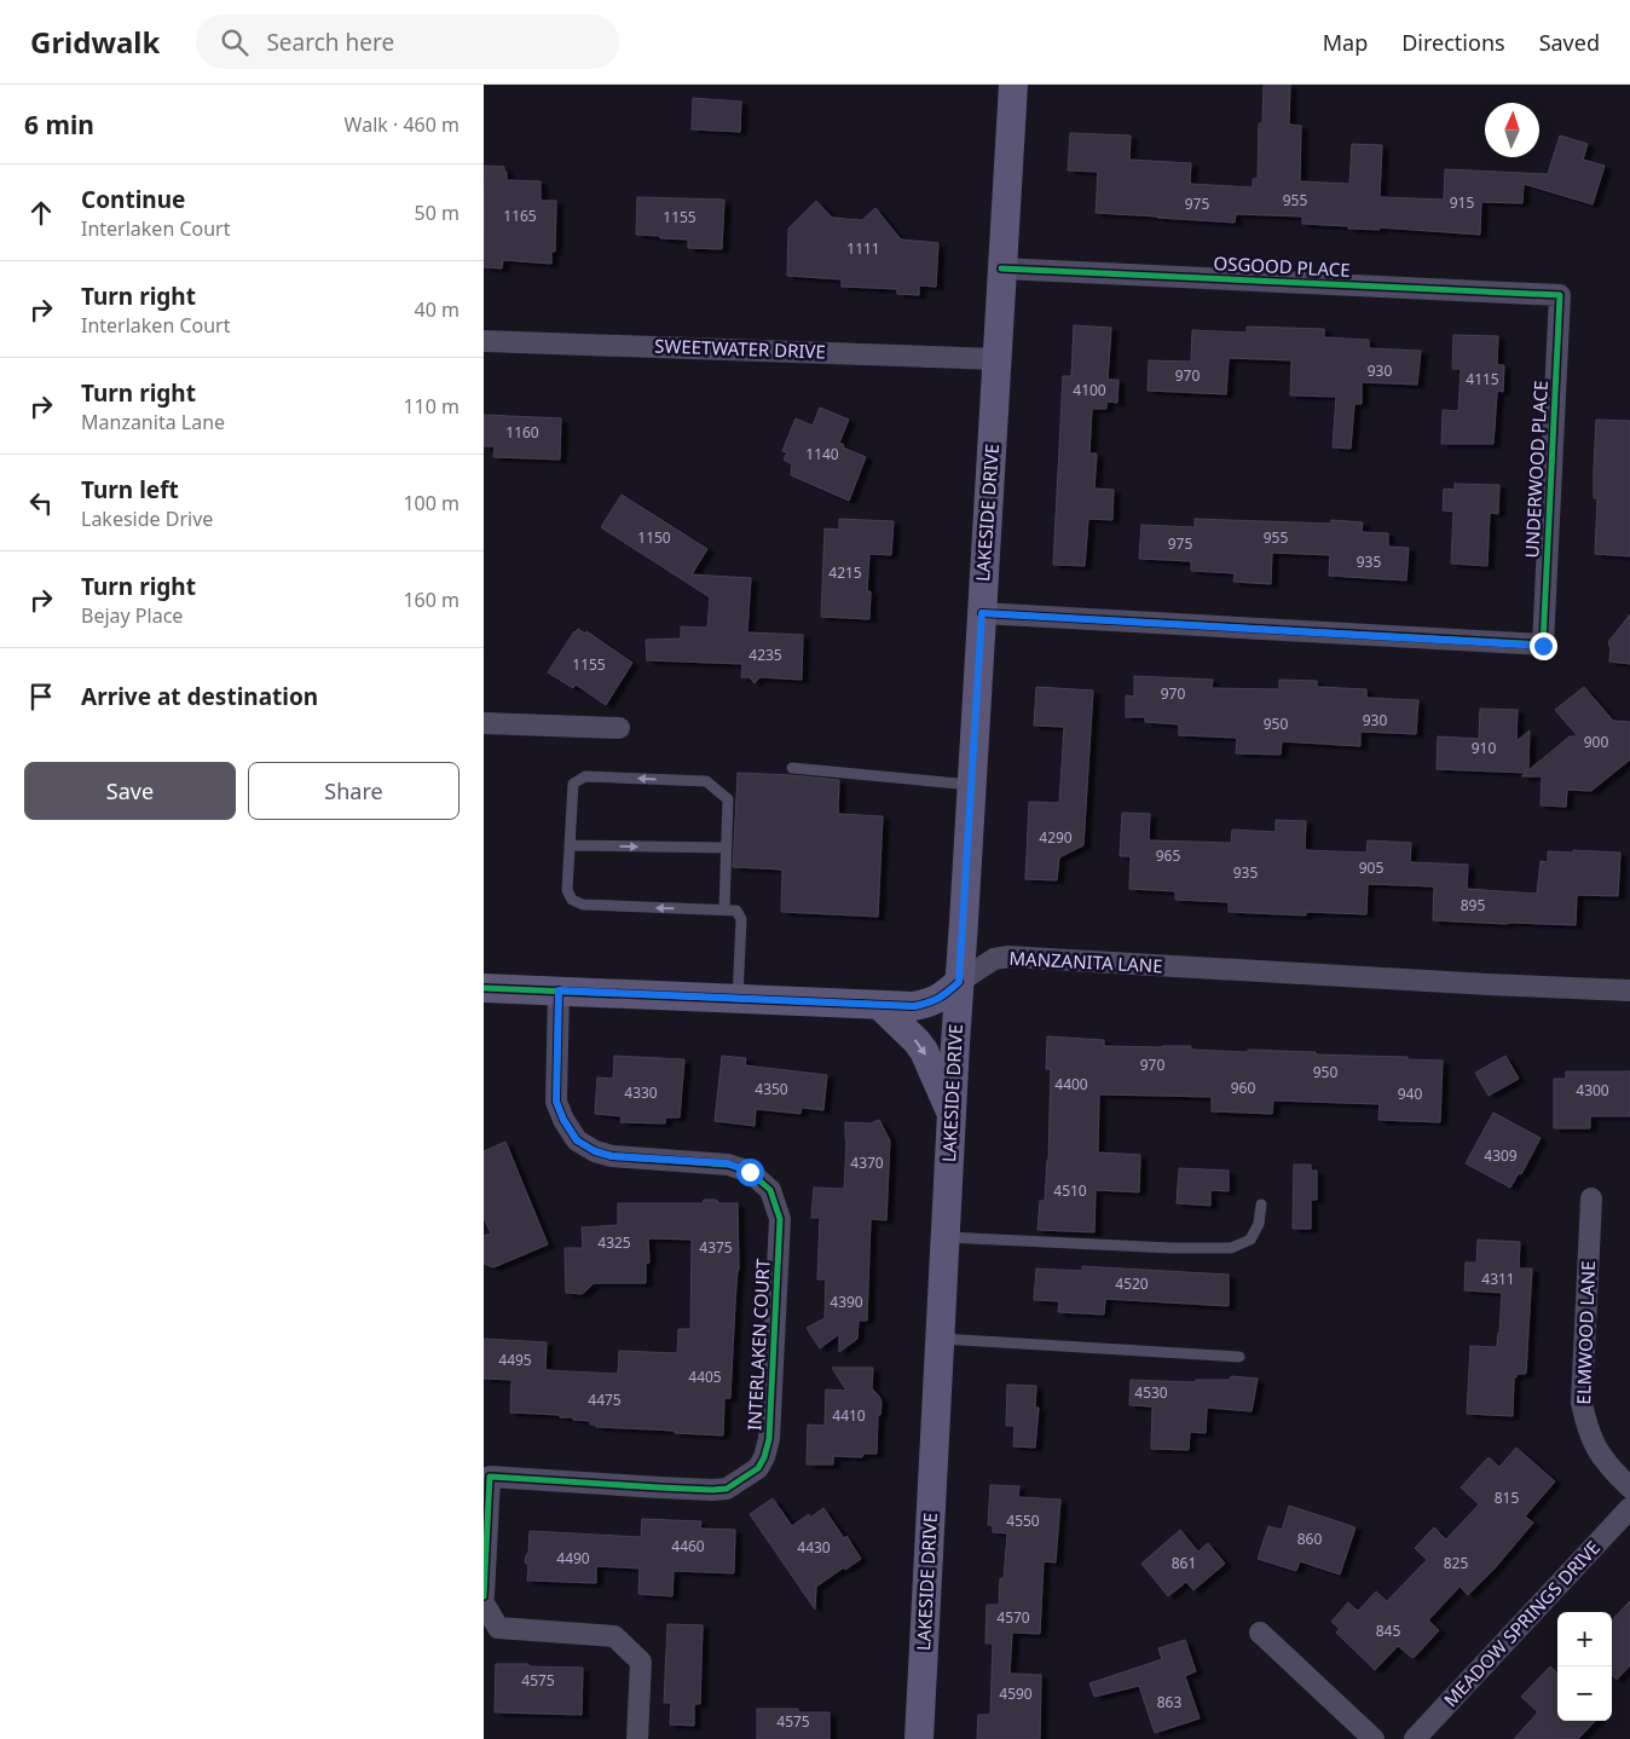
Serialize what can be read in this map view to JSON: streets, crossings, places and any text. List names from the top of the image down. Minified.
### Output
{"streets":{"main road":["LAKESIDE DRIVE","MANZANITA LANE"],"street":["OSGOOD PLACE","SWEETWATER DRIVE","UNDERWOOD PLACE","ELMWOOD LANE","INTERLAKEN COURT","MEADOW SPRINGS DRIVE"]},"crossings":[["OSGOOD PLACE","UNDERWOOD PLACE"],["OSGOOD PLACE","LAKESIDE DRIVE"],["SWEETWATER DRIVE","LAKESIDE DRIVE"],["UNDERWOOD PLACE","LAKESIDE DRIVE"],["LAKESIDE DRIVE","MANZANITA LANE"],["MANZANITA LANE","INTERLAKEN COURT"]],"house_numbers":["955","915","975","1165","1155","1111","930","970","4115","4100","1160","1140","1150","955","975","935","4215","4235","1155","970","930","950","900","910","4290","965","905","935","895","970","950","4400","960","4350","4300","4330","940","4309","4370","4510","4325","4375","4311","4520","4390","4495","4405","4530","4475","4410","815","4550","860","4460","4430","4490","861","825","4570","845","4575","4590","863","4575"],"north":"top","page":{"header":"Gridwalk","search":"Search here","nav":["Map","Directions","Saved"],"heading":["6 min","Walk · 460 m"],"list":[["Continue","Interlaken Court","50 m"],["Turn right","Interlaken Court","40 m"],["Turn right","Manzanita Lane","110 m"],["Turn left","Lakeside Drive","100 m"],["Turn right","Bejay Place","160 m"],"Arrive at destination"],"buttons":["Save","Share"],"map_buttons":["+","−"]}}
